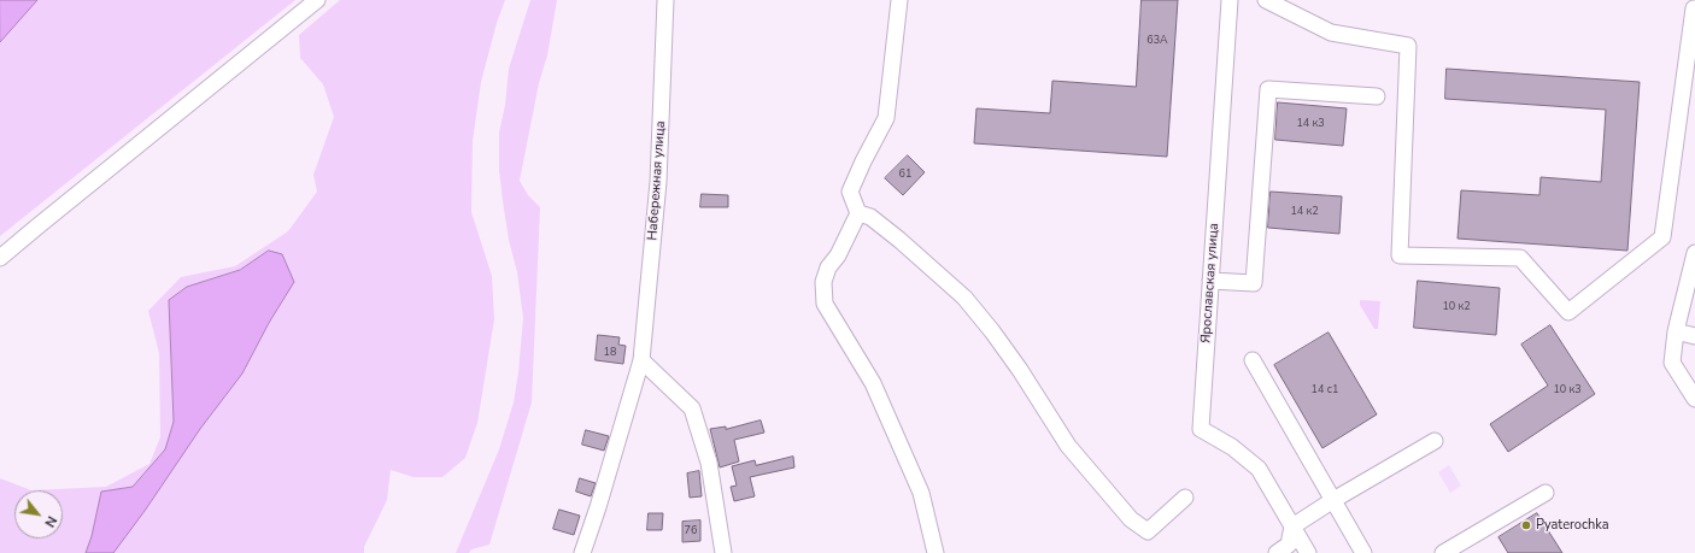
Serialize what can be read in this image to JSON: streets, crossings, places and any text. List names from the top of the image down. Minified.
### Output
{"streets":{"street":["Набережная улица","Ярославская улица"]},"places":["Pyaterochka"],"house_numbers":["63А","14 к3","61","14 к2","10 к2","18","14 с1","10 к3","76"],"north":"bottom right"}
